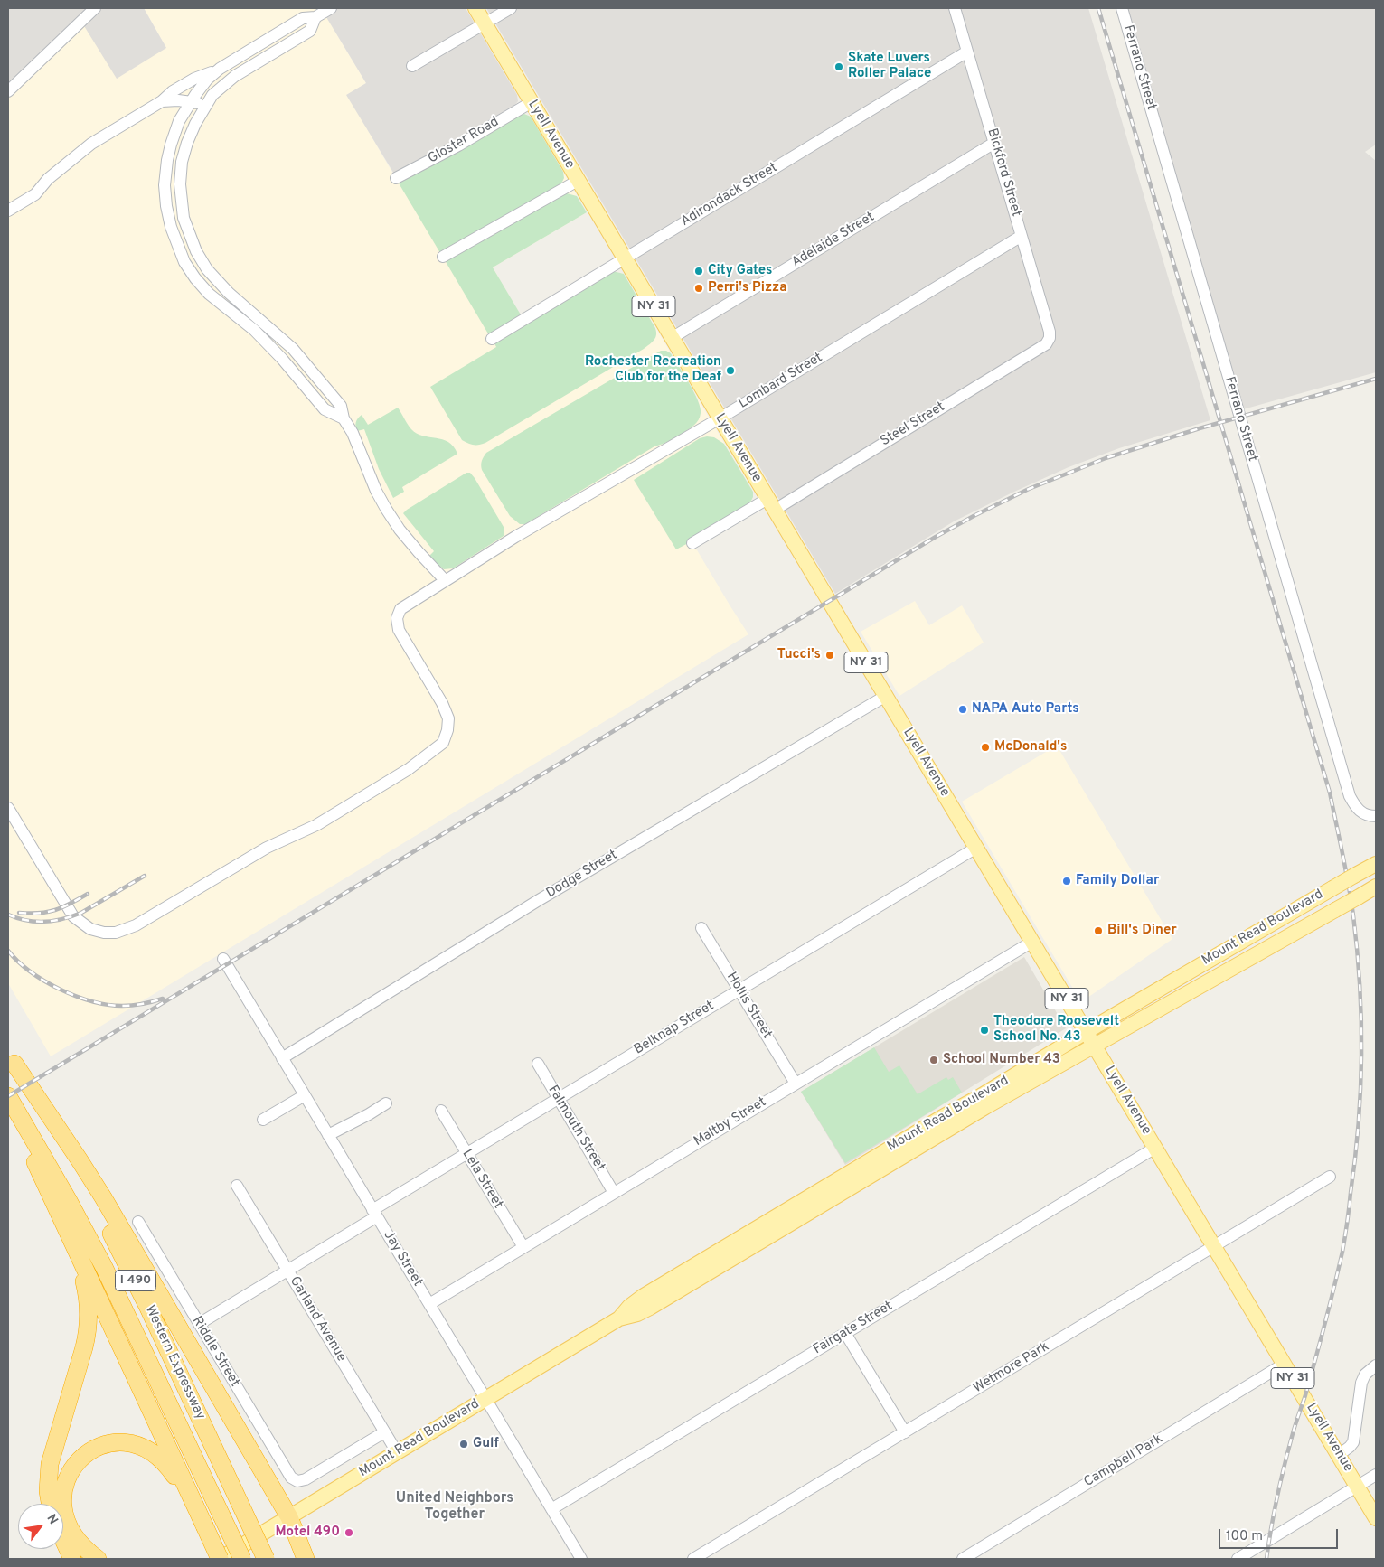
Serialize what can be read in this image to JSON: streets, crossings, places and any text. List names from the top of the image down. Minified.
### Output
{"streets":{"highway":["I 490","Western Expressway"],"main road":["Lyell Avenue","NY 31","Mount Read Boulevard"],"street":["Ferrano Street","Gloster Road","Bickford Street","Adirondack Street","Adelaide Street","Lombard Street","Steel Street","Dodge Street","Hollis Street","Belknap Street","Maltby Street","Falmouth Street","Lela Street","Jay Street","Garland Avenue","Fairgate Street","Riddle Street","Wetmore Park","Campbell Park"]},"crossings":[["Lyell Avenue","Gloster Road"],["Lyell Avenue","Adirondack Street"],["Lyell Avenue","Adelaide Street"],["Lyell Avenue","Lombard Street"],["Lyell Avenue","Steel Street"],["Lyell Avenue","Dodge Street"],["Lyell Avenue","Mount Read Boulevard"],["Lyell Avenue","Belknap Street"],["Lyell Avenue","Maltby Street"],["Lyell Avenue","Fairgate Street"],["Lyell Avenue","Wetmore Park"],["Lyell Avenue","Campbell Park"],["Bickford Street","Adirondack Street"],["Bickford Street","Adelaide Street"],["Bickford Street","Lombard Street"],["Bickford Street","Steel Street"],["Dodge Street","Jay Street"],["Mount Read Boulevard","Jay Street"],["Mount Read Boulevard","Garland Avenue"],["Mount Read Boulevard","Riddle Street"],["Hollis Street","Belknap Street"],["Hollis Street","Maltby Street"],["Belknap Street","Falmouth Street"],["Belknap Street","Lela Street"],["Belknap Street","Jay Street"],["Belknap Street","Garland Avenue"],["Belknap Street","Riddle Street"],["Maltby Street","Falmouth Street"],["Maltby Street","Lela Street"],["Maltby Street","Jay Street"],["Jay Street","Fairgate Street"]],"districts":["United Neighbors Together"],"places":["Skate Luvers Roller Palace","City Gates","Perri's Pizza","Rochester Recreation Club for the Deaf","Tucci's","NAPA Auto Parts","McDonald's","Family Dollar","Bill's Diner","Theodore Roosevelt School No. 43","School Number 43","Gulf","Motel 490"],"scale_bar":"100 m","north":"top right"}
